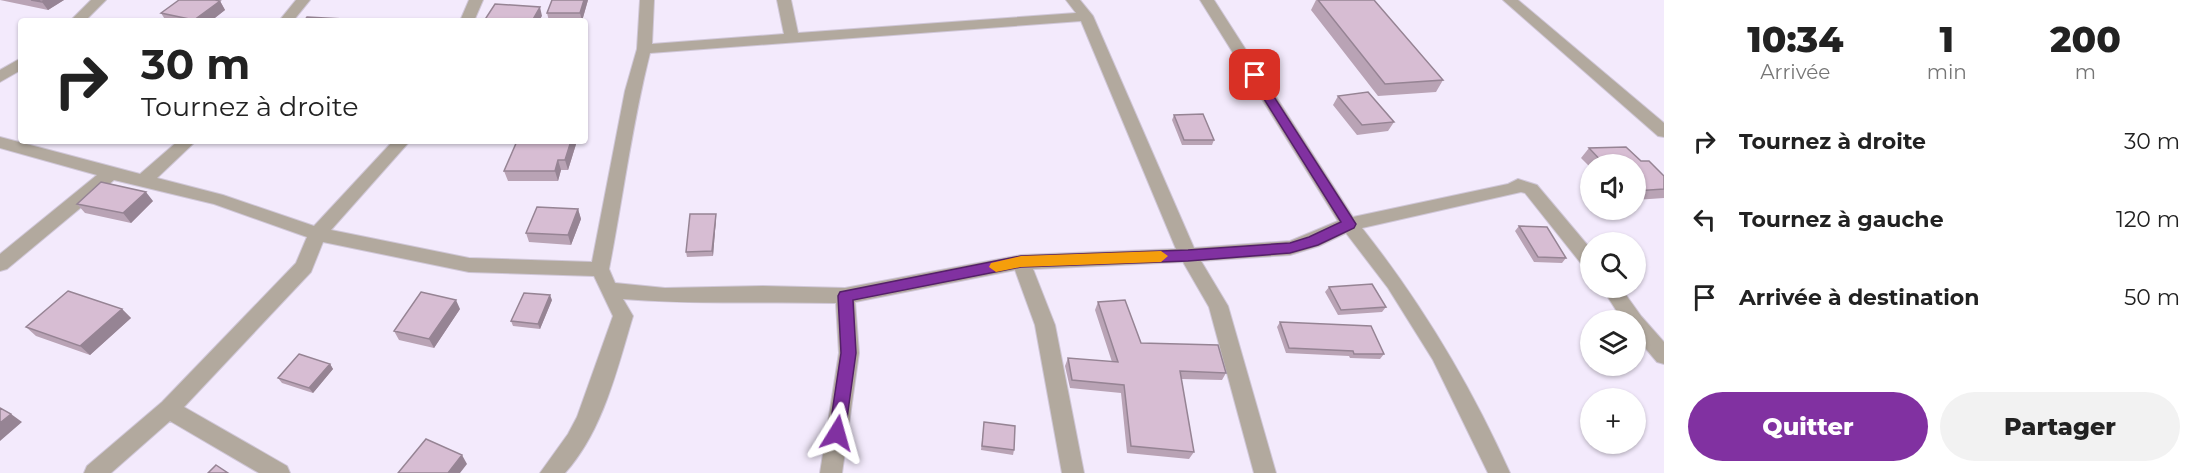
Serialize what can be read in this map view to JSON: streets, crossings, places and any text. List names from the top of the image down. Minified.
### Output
{"page":{"eta":["10:34","Arrivée","1","min","200","m"],"turn":["30 m","Tournez à droite"],"list":[{"name":"Tournez à droite","value":"30 m"},{"name":"Tournez à gauche","value":"120 m"},{"name":"Arrivée à destination","value":"50 m"}],"map_buttons":"+","buttons":["Quitter","Partager"]}}
